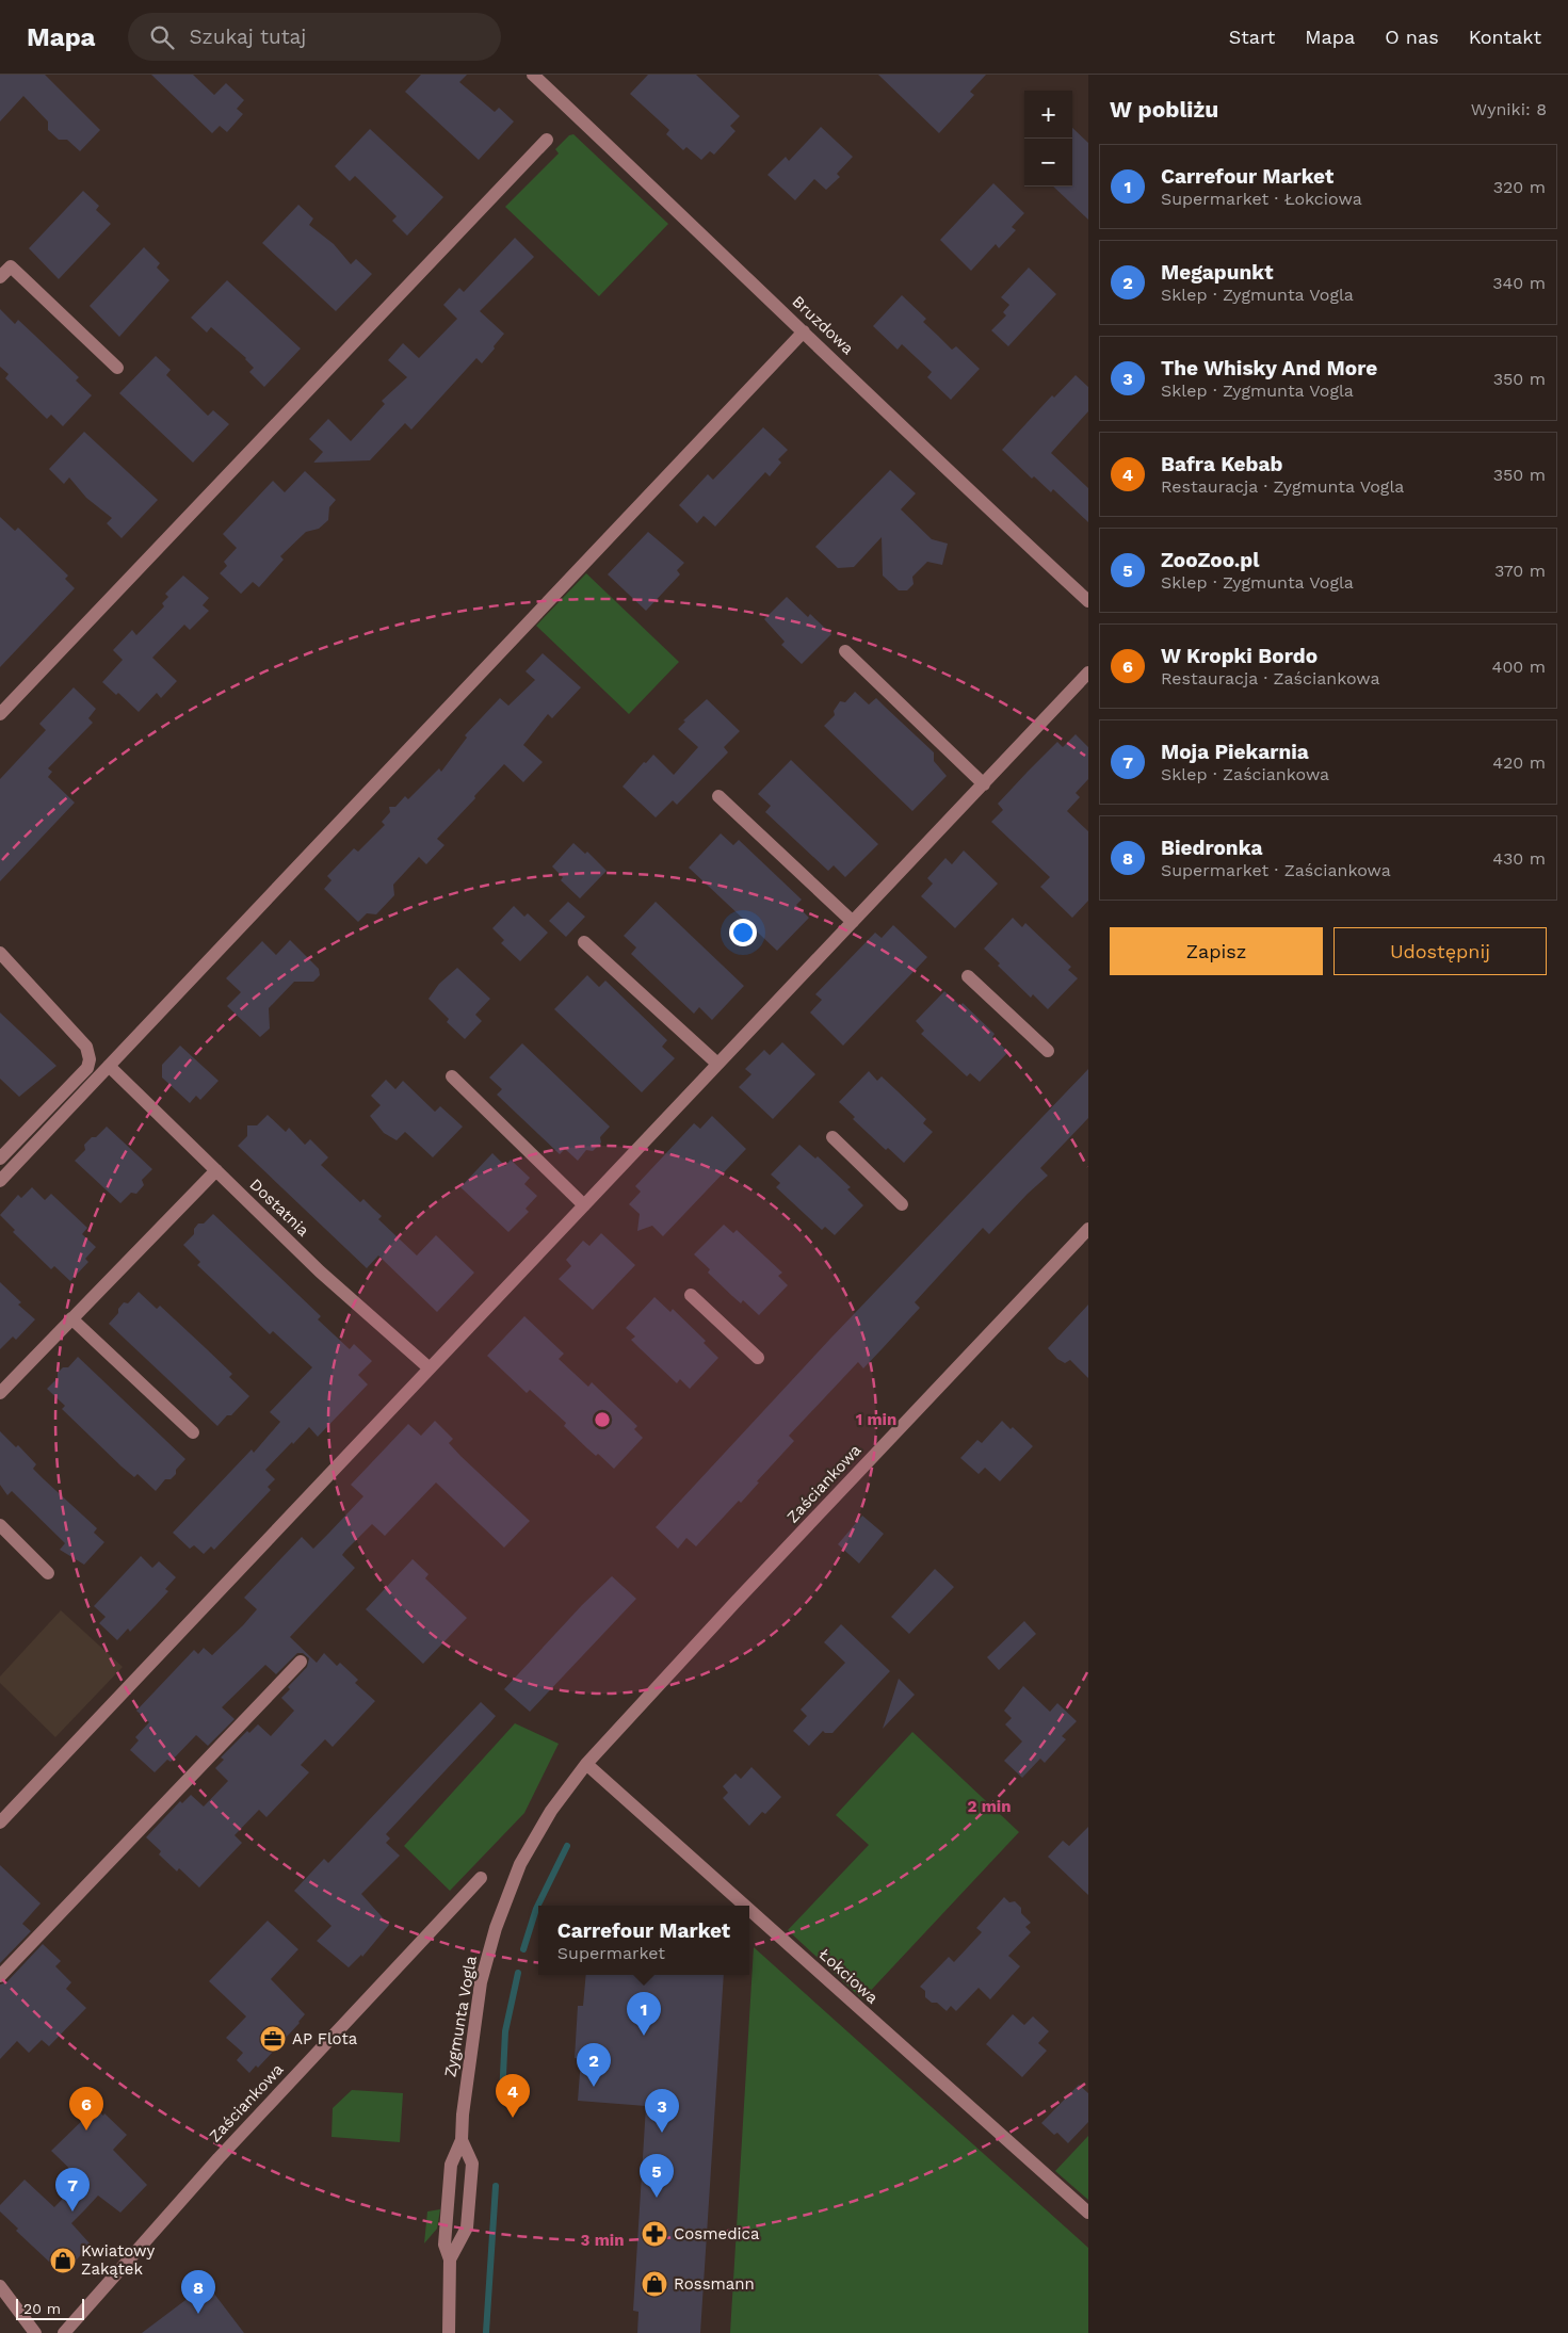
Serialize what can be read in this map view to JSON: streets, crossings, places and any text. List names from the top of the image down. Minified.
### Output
{"streets":{"street":["Bruzdowa","Dostatnia","Zaściankowa","Łokciowa","Zygmunta Vogla"]},"crossings":[["Zaściankowa","Łokciowa"],["Zaściankowa","Zygmunta Vogla"],["Łokciowa","Zygmunta Vogla"]],"places":{"office":["AP Flota"],"pharmacy":["Cosmedica"],"shop":["Kwiatowy Zakątek","Rossmann"]},"scale_bar":"20 m","page":{"header":"Mapa","search":"Szukaj tutaj","nav":["Start","Mapa","O nas","Kontakt"],"heading":["W pobliżu","Wyniki: 8"],"map_buttons":["+","−"],"list":[{"mark":"1","name":"Carrefour Market","note":"Supermarket · Łokciowa","value":"320 m"},{"mark":"2","name":"Megapunkt","note":"Sklep · Zygmunta Vogla","value":"340 m"},{"mark":"3","name":"The Whisky And More","note":"Sklep · Zygmunta Vogla","value":"350 m"},{"mark":"4","name":"Bafra Kebab","note":"Restauracja · Zygmunta Vogla","value":"350 m"},{"mark":"5","name":"ZooZoo.pl","note":"Sklep · Zygmunta Vogla","value":"370 m"},{"mark":"6","name":"W Kropki Bordo","note":"Restauracja · Zaściankowa","value":"400 m"},{"mark":"7","name":"Moja Piekarnia","note":"Sklep · Zaściankowa","value":"420 m"},{"mark":"8","name":"Biedronka","note":"Supermarket · Zaściankowa","value":"430 m"}],"buttons":["Zapisz","Udostępnij"],"popup":["Carrefour Market","Supermarket"],"pins":["1","2","4","6","3","5","7","8"],"scale":"20 m"},"rings":["1 min","2 min","3 min"]}
